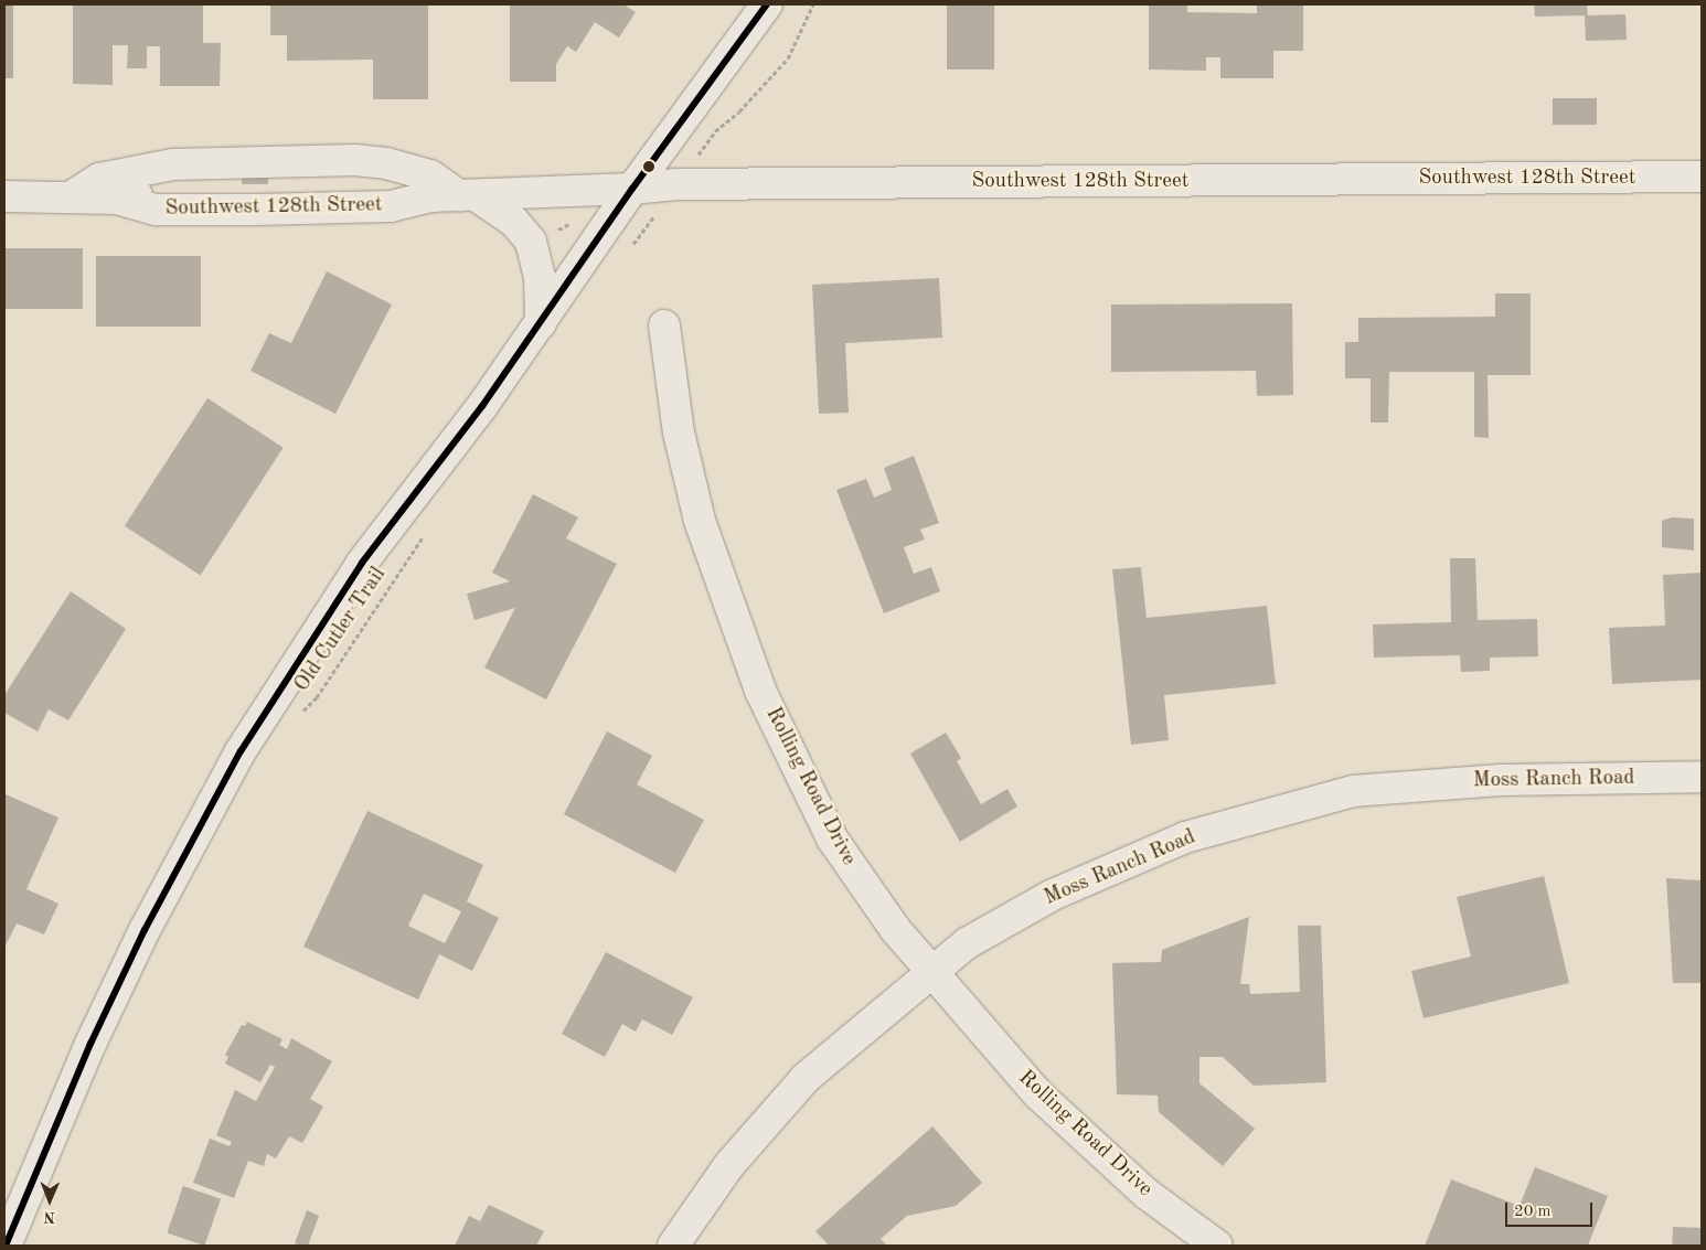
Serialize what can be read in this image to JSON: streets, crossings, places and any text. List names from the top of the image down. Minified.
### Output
{"streets":{"street":["Southwest 128th Street","Moss Ranch Road","Rolling Road Drive"],"path":["Old Cutler Trail"]},"crossings":[["Moss Ranch Road","Rolling Road Drive"]],"scale_bar":"20 m","north":"bottom"}
